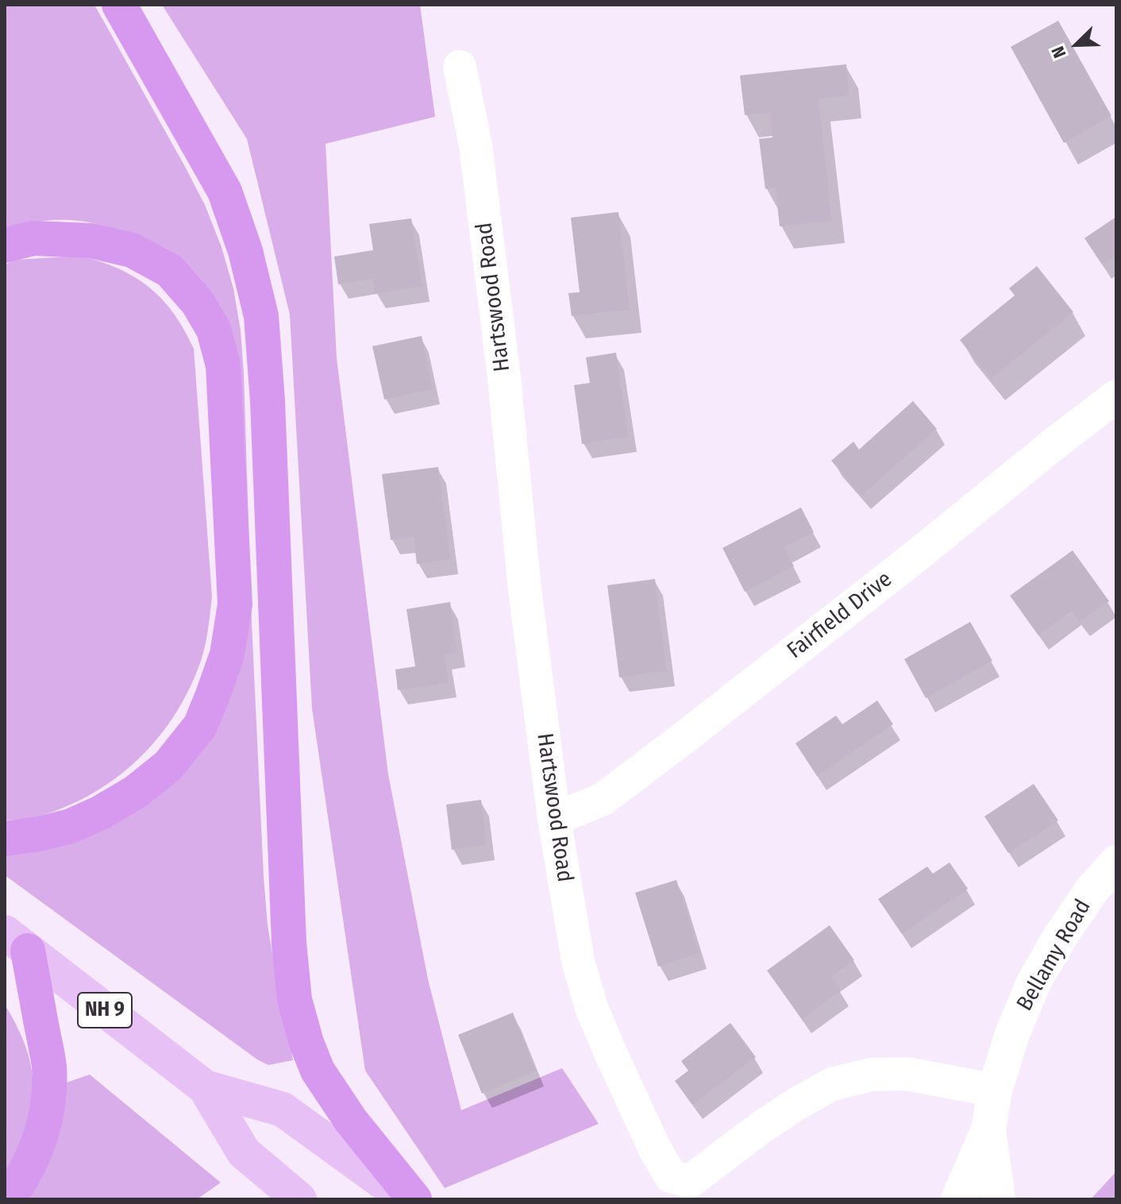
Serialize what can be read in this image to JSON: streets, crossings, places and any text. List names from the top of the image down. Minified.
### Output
{"streets":{"main road":["NH 9"],"street":["Hartswood Road","Fairfield Drive","Bellamy Road"]},"crossings":[["Hartswood Road","Fairfield Drive"],["Hartswood Road","Bellamy Road"]],"north":"bottom left"}
